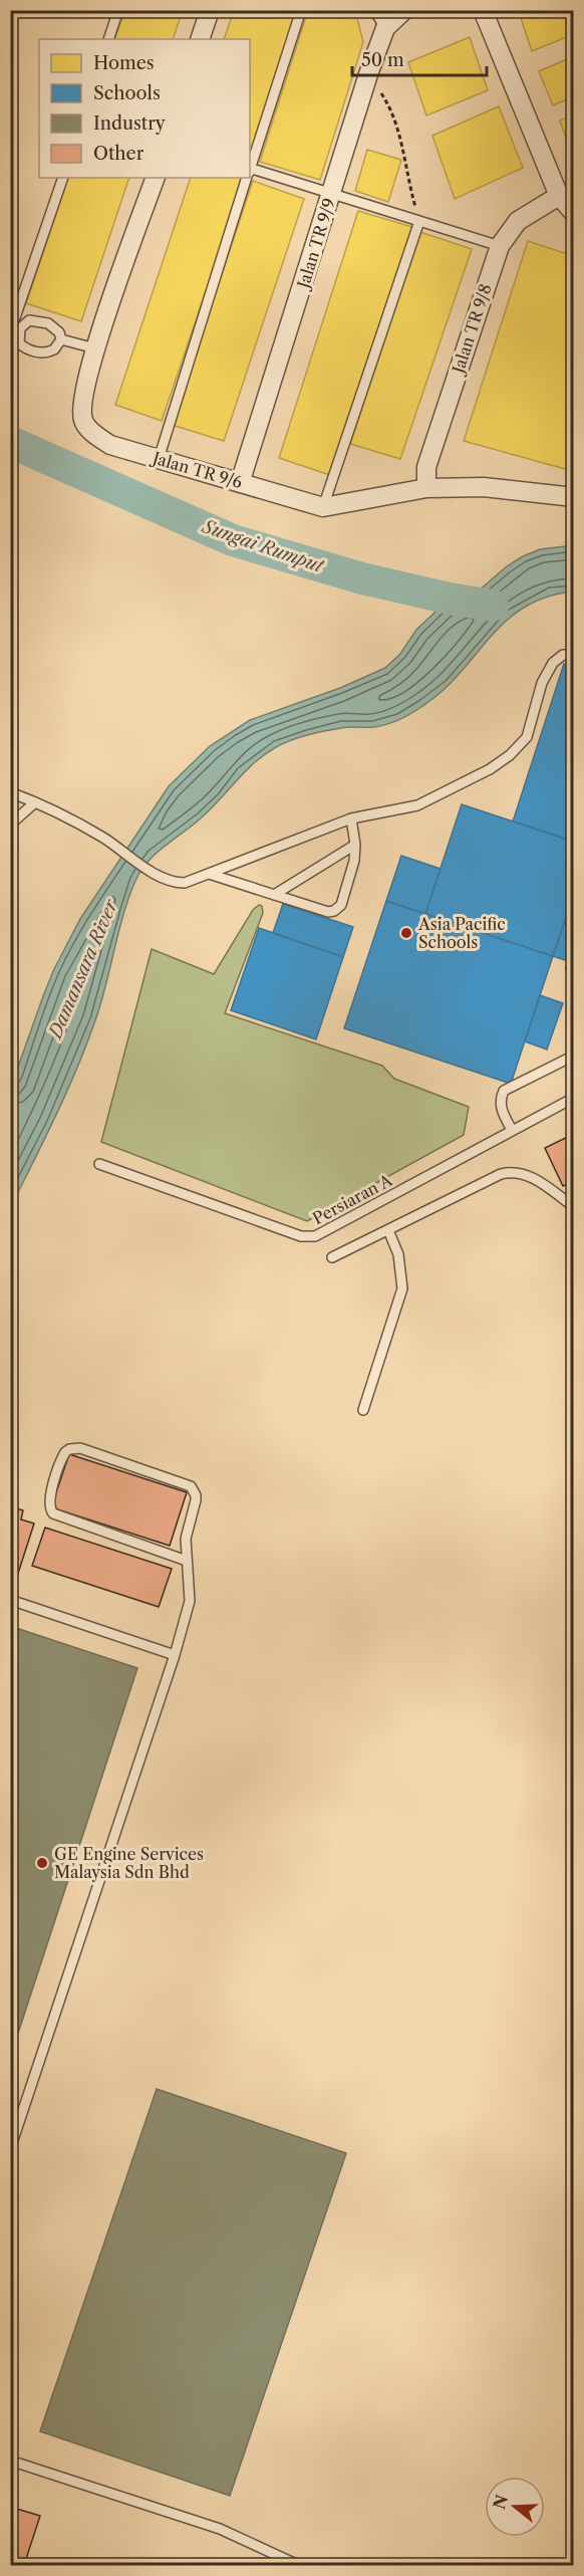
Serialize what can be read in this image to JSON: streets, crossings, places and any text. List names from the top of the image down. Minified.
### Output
{"streets":{"street":["Jalan TR 9/9","Jalan TR 9/8","Jalan TR 9/6"],"lane":["Persiaran A"]},"crossings":[["Jalan TR 9/9","Jalan TR 9/6"],["Jalan TR 9/8","Jalan TR 9/6"]],"water":["Sungai Rumput","Damansara River"],"places":["Asia Pacific Schools","GE Engine Services Malaysia Sdn Bhd"],"legend":["Homes","Schools","Industry","Other"],"scale_bar":"50 m","north":"left"}
